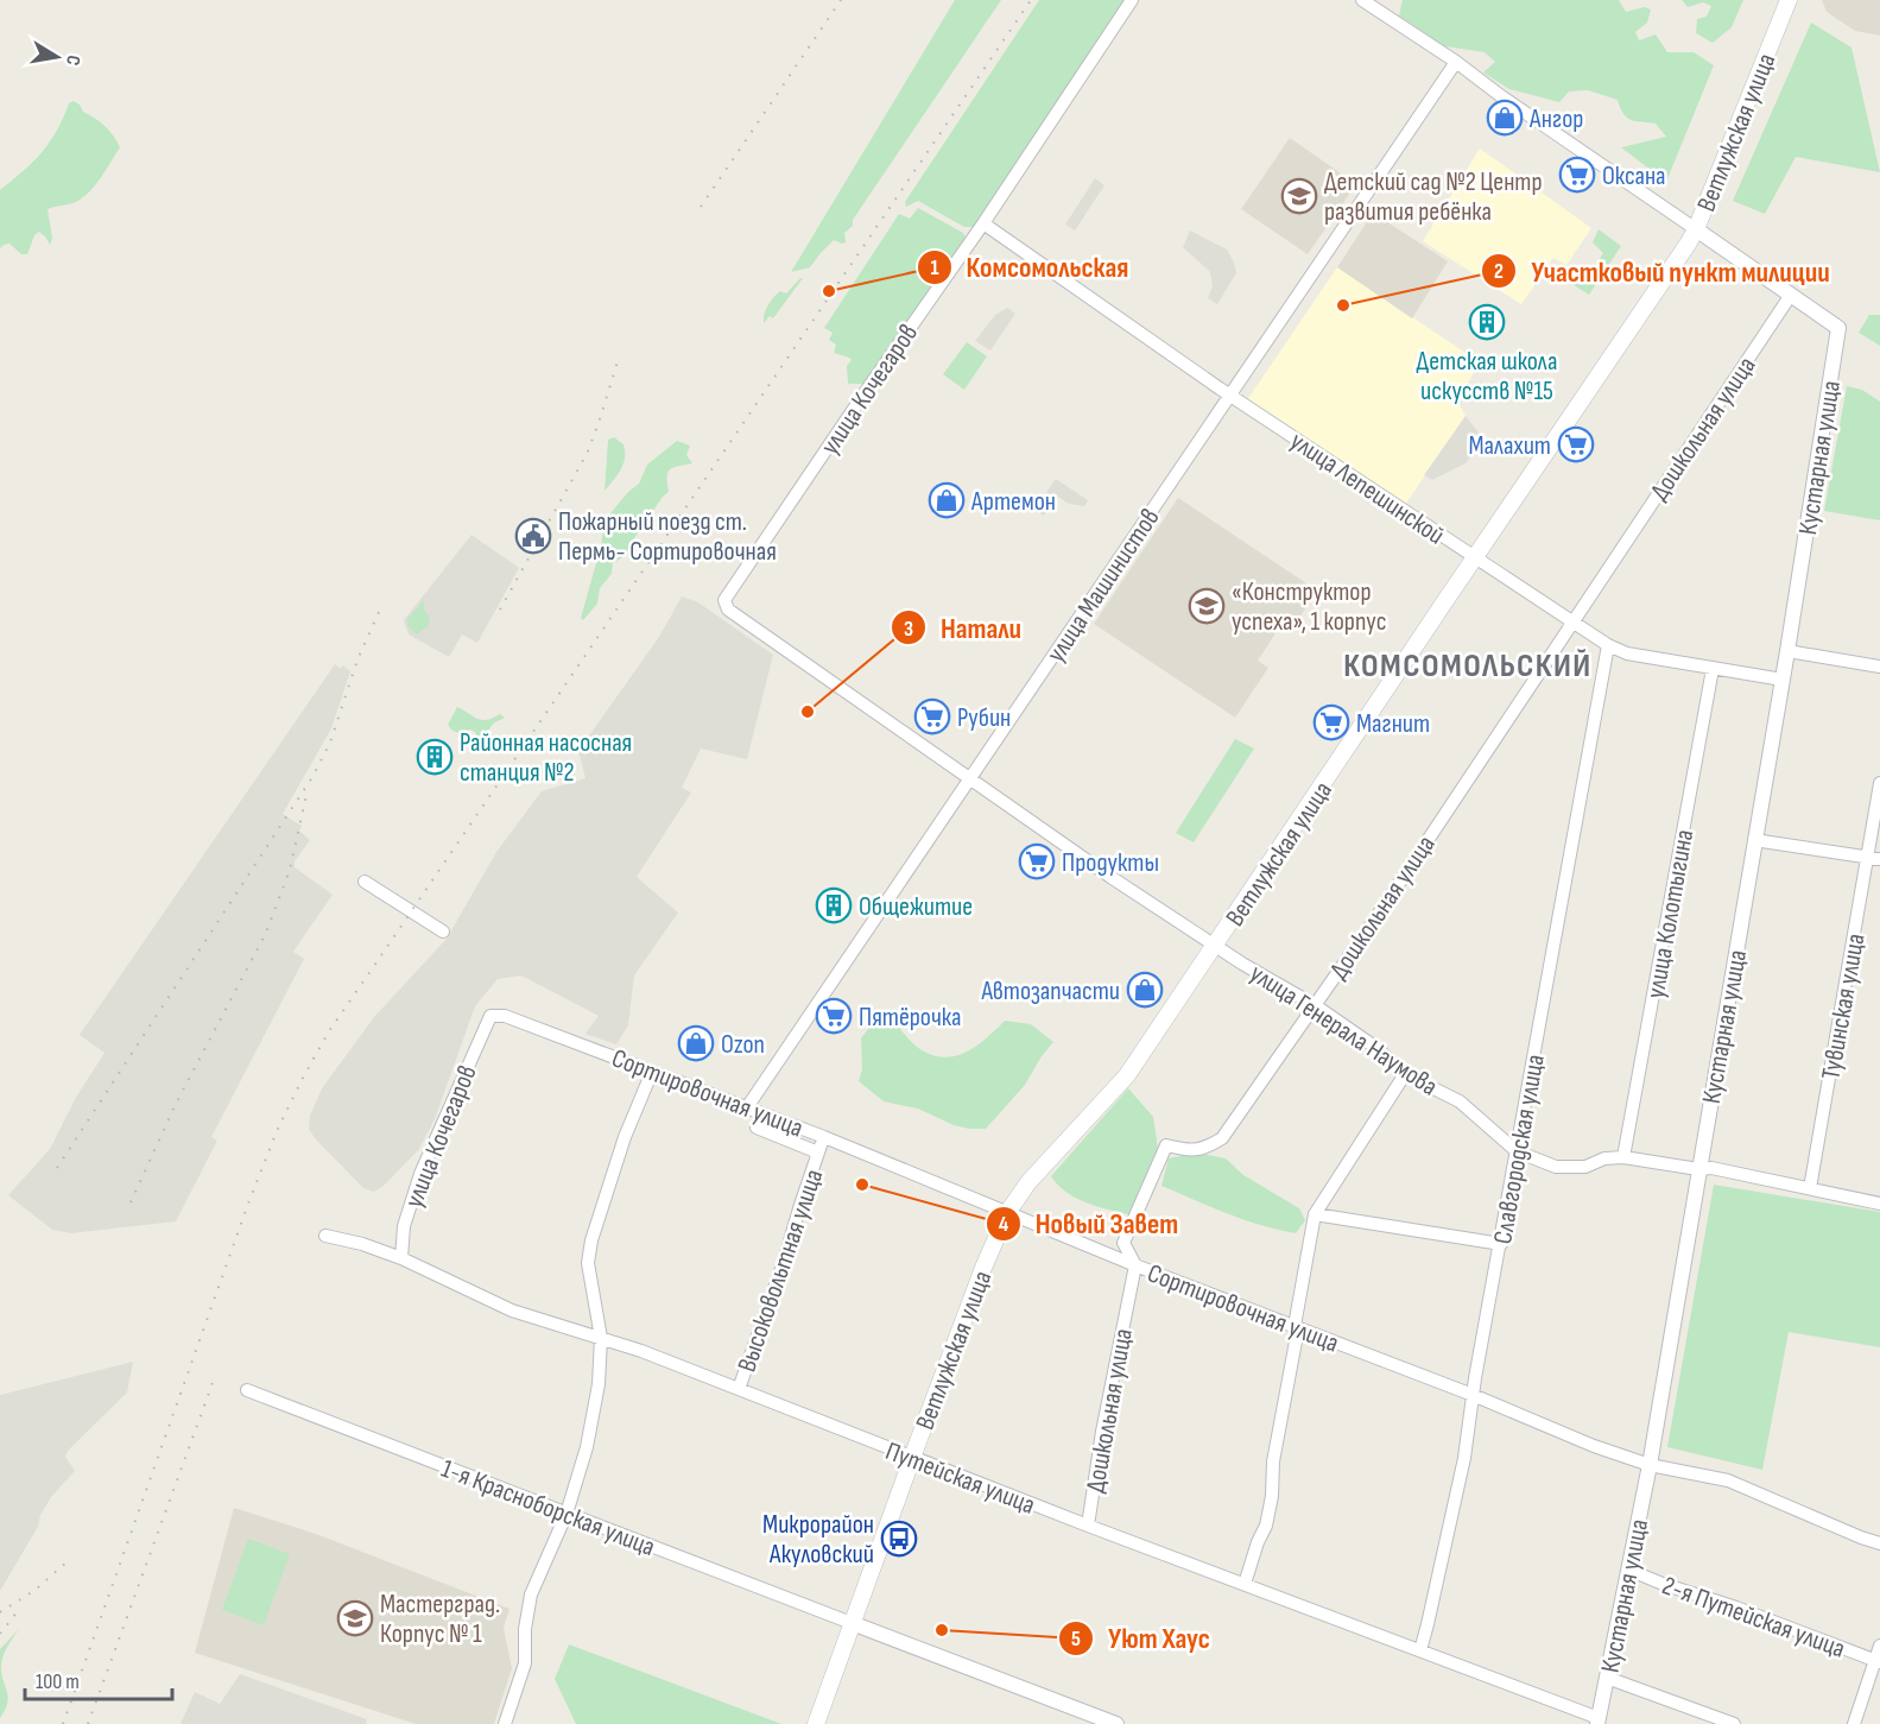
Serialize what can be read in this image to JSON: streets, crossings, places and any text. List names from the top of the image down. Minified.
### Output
{"streets":{"main road":["Ветлужская улица"],"street":["улица Кочегаров","Дошкольная улица","Кустарная улица","улица Лепешинской","улица Машинистов","улица Колотыгина","Тувинская улица","улица Генерала Наумова","Сортировочная улица","Славгородская улица","Высоковольтная улица","Путейская улица","1-я Красноборская улица","2-я Путейская улица"]},"crossings":[["Ветлужская улица","улица Лепешинской"],["Ветлужская улица","улица Генерала Наумова"],["Ветлужская улица","Сортировочная улица"],["Ветлужская улица","Путейская улица"],["Ветлужская улица","1-я Красноборская улица"],["улица Кочегаров","улица Лепешинской"],["улица Кочегаров","улица Генерала Наумова"],["улица Кочегаров","Сортировочная улица"],["улица Кочегаров","Путейская улица"],["Дошкольная улица","Кустарная улица"],["Дошкольная улица","улица Лепешинской"],["Дошкольная улица","улица Генерала Наумова"],["Дошкольная улица","Сортировочная улица"],["Дошкольная улица","Путейская улица"],["Кустарная улица","улица Лепешинской"],["Кустарная улица","улица Генерала Наумова"],["Кустарная улица","Сортировочная улица"],["Кустарная улица","Путейская улица"],["Кустарная улица","2-я Путейская улица"],["улица Лепешинской","улица Машинистов"],["улица Лепешинской","улица Колотыгина"],["улица Лепешинской","Славгородская улица"],["улица Машинистов","улица Генерала Наумова"],["улица Машинистов","Сортировочная улица"],["улица Колотыгина","улица Генерала Наумова"],["Тувинская улица","улица Генерала Наумова"],["улица Генерала Наумова","Славгородская улица"],["Сортировочная улица","Славгородская улица"],["Сортировочная улица","Высоковольтная улица"],["Славгородская улица","Путейская улица"],["Высоковольтная улица","Путейская улица"]],"districts":["КОМСОМОЛЬСКИЙ"],"places":{"shop":["Ангор","Артемон","Автозапчасти","Ozon"],"supermarket":["Оксана","Малахит","Рубин","Магнит","Продукты","Пятёрочка"],"school or university":["Детский сад №2 Центр развития ребёнка","«Конструктор успеха», 1 корпус","Мастерград. Корпус № 1"],"other":["Комсомольская","Участковый пункт милиции","Натали","Новый Завет","Уют Хаус"],"building":["Детская школа искусств №15","Районная насосная станция №2","Общежитие"],"public building":["Пожарный поезд ст. Пермь- Сортировочная"],"bus stop":["Микрорайон Акуловский"]},"scale_bar":"100 m","north":"right"}
